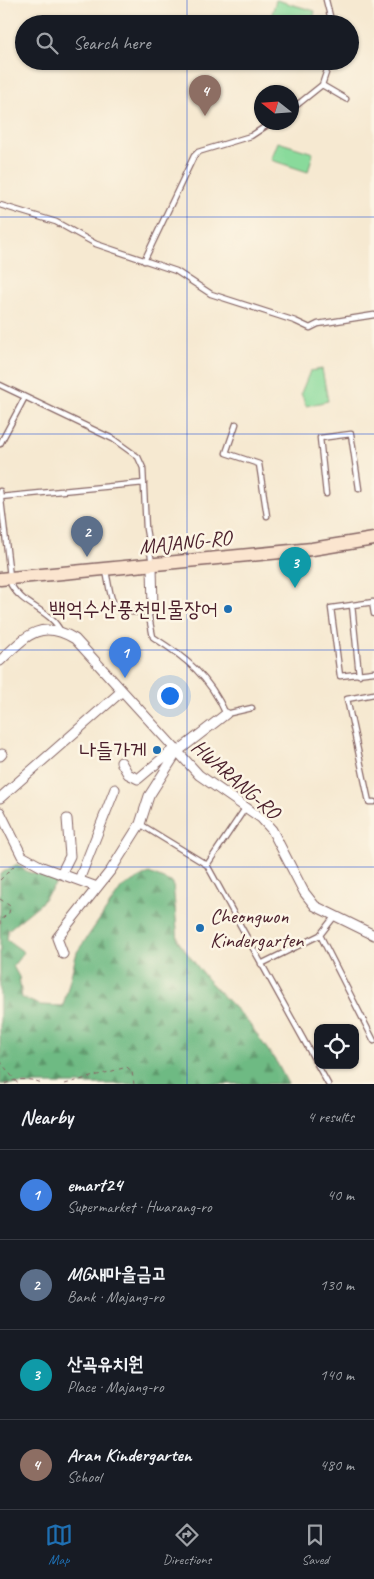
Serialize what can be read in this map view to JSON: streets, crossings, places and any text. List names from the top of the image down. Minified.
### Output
{"streets":{"main road":["MAJANG-RO"],"street":["HWARANG-RO"]},"places":["백억수산풍천민물장어","나들가게","Cheongwon Kindergarten"],"north":"left","page":{"search":"Search here","pins":["4","2","3","1"],"heading":["Nearby","4 results"],"list":[{"mark":"1","name":"emart24","note":"Supermarket · Hwarang-ro","value":"40 m"},{"mark":"2","name":"MG새마을금고","note":"Bank · Majang-ro","value":"130 m"},{"mark":"3","name":"산곡유치원","note":"Place · Majang-ro","value":"140 m"},{"mark":"4","name":"Aran Kindergarten","note":"School","value":"480 m"}],"nav":["Map","Directions","Saved"]}}
